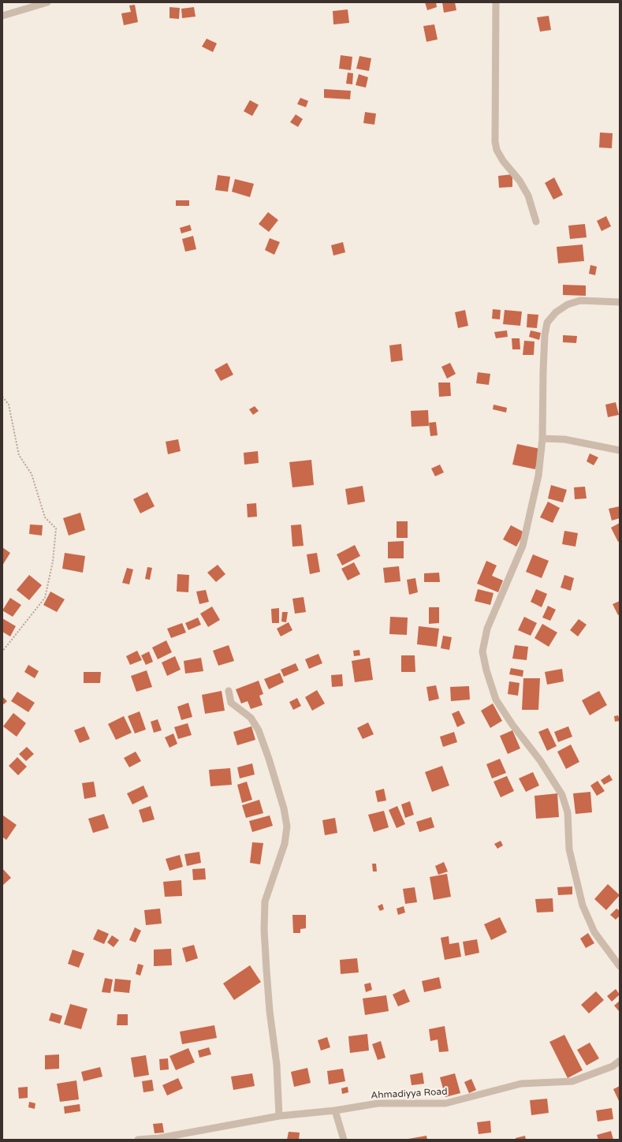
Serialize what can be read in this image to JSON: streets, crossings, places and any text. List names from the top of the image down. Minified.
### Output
{"streets":{"street":["Ahmadiyya Road"]}}
